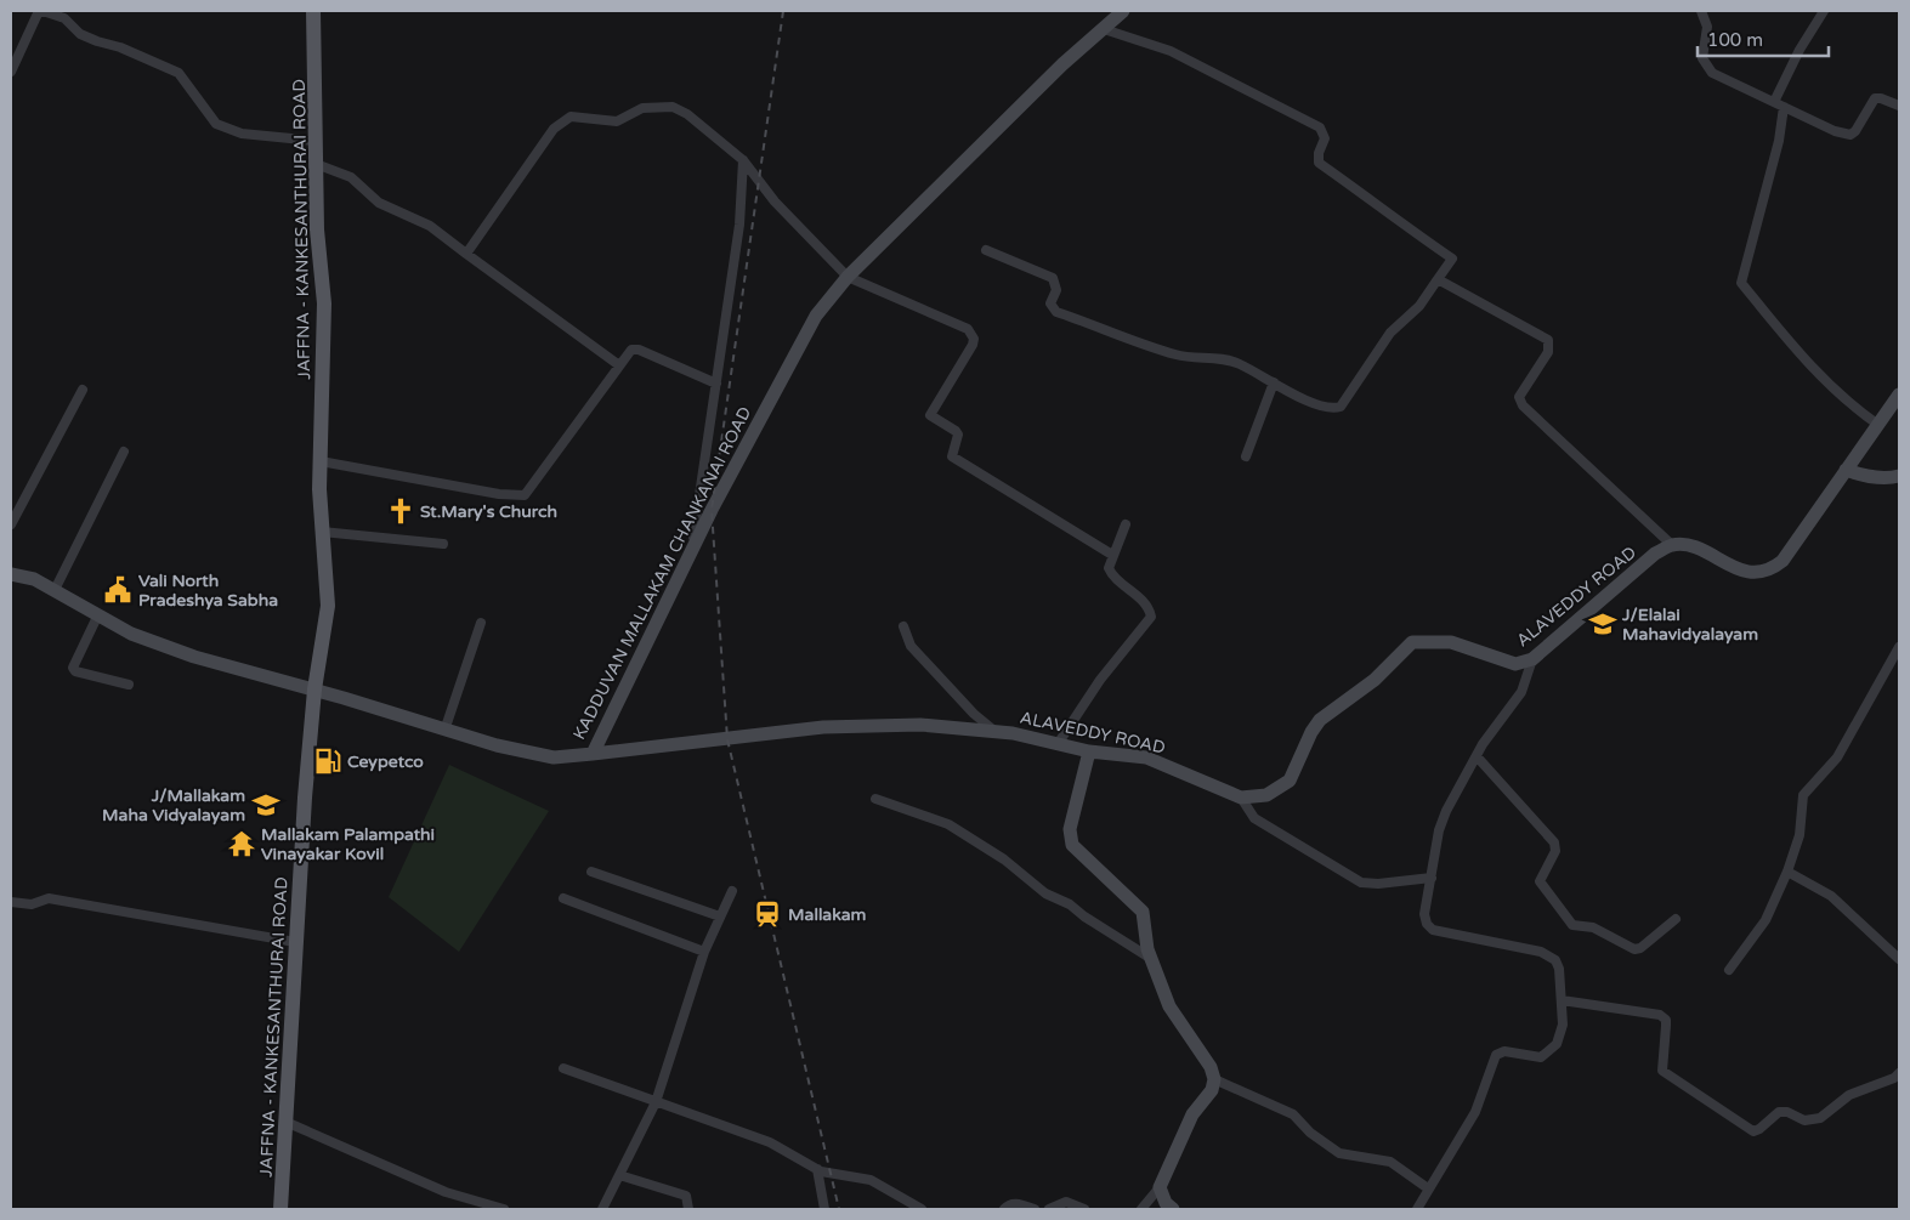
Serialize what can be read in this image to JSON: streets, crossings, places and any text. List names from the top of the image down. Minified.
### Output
{"streets":{"main road":["JAFFNA - KANKESANTHURAI ROAD"],"street":["KADDUVAN MALLAKAM CHANKANAI ROAD","ALAVEDDY ROAD"]},"crossings":[["JAFFNA - KANKESANTHURAI ROAD","KADDUVAN MALLAKAM CHANKANAI ROAD"],["KADDUVAN MALLAKAM CHANKANAI ROAD","ALAVEDDY ROAD"]],"places":{"church":["St.Mary's Church"],"public building":["Vali North Pradeshya Sabha"],"school or university":["J/Elalai Mahavidyalayam","J/Mallakam Maha Vidyalayam"],"fuel station":["Ceypetco"],"temple":["Mallakam Palampathi Vinayakar Kovil"],"station":["Mallakam"]},"scale_bar":"100 m"}
